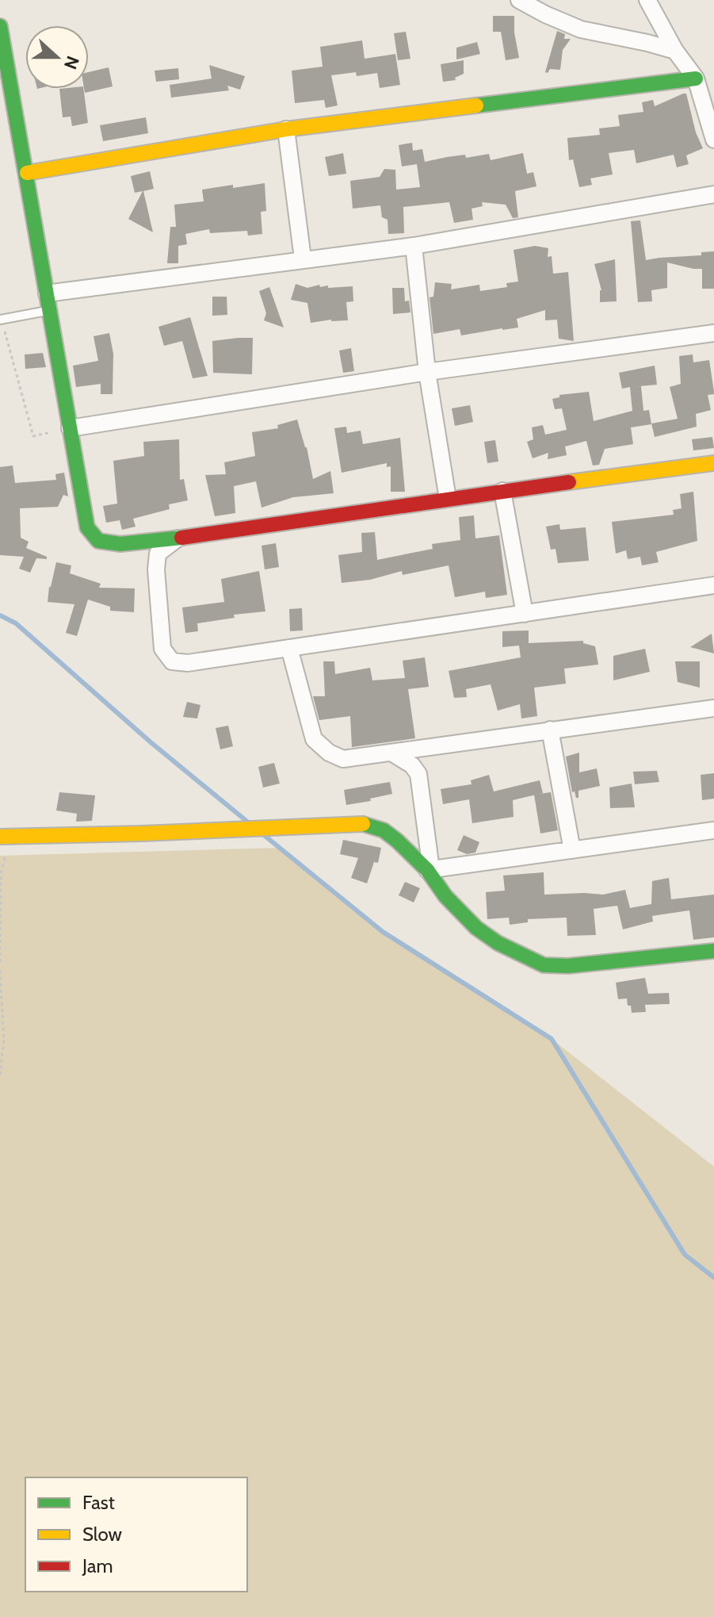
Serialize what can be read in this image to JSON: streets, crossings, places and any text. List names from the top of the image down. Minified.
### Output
{"legend":["Fast","Slow","Jam"],"north":"right"}
